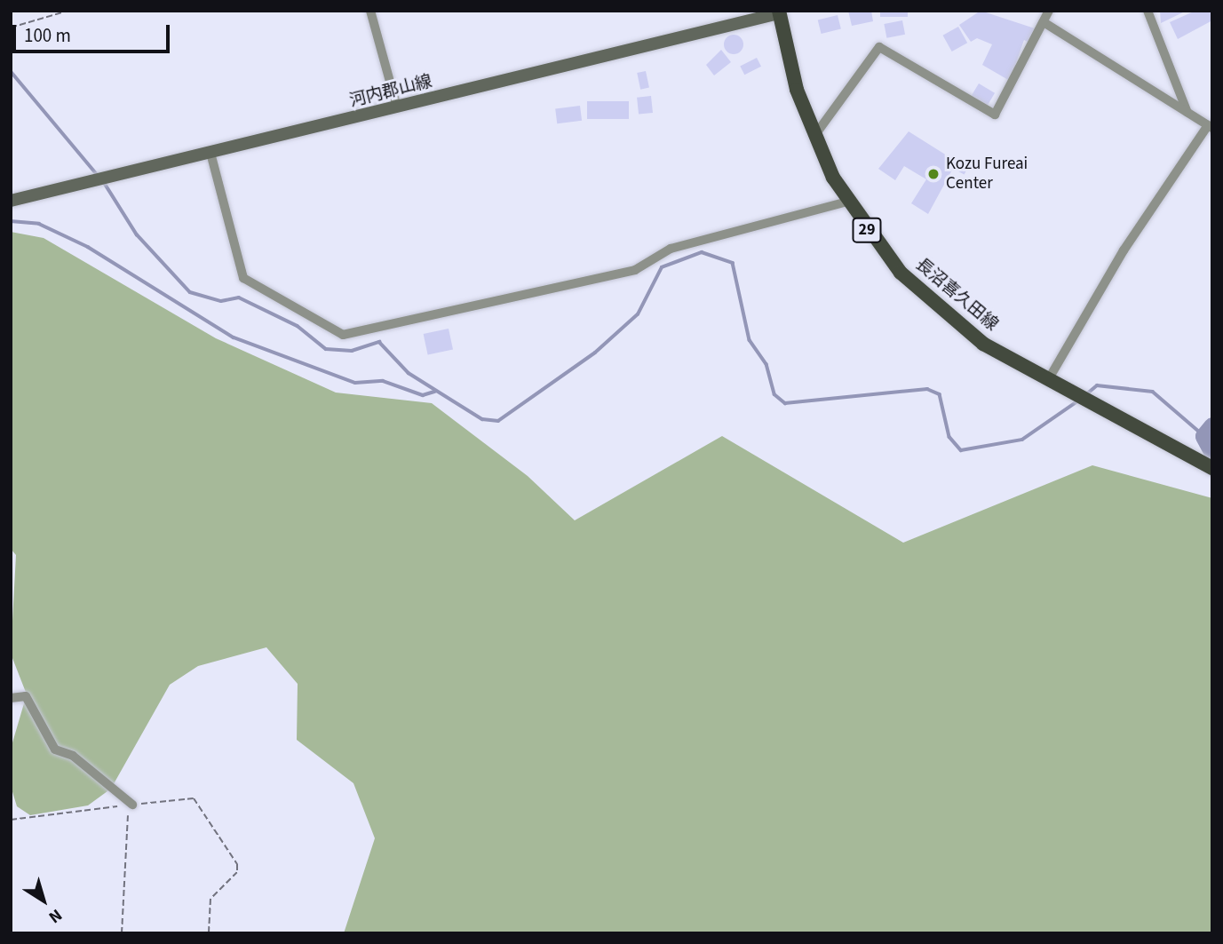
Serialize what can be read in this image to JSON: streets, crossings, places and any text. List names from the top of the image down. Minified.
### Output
{"streets":{"main road":["河内郡山線","29","長沼喜久田線"]},"crossings":[["河内郡山線","長沼喜久田線"]],"places":["Kozu Fureai Center"],"scale_bar":"100 m","north":"bottom right"}
